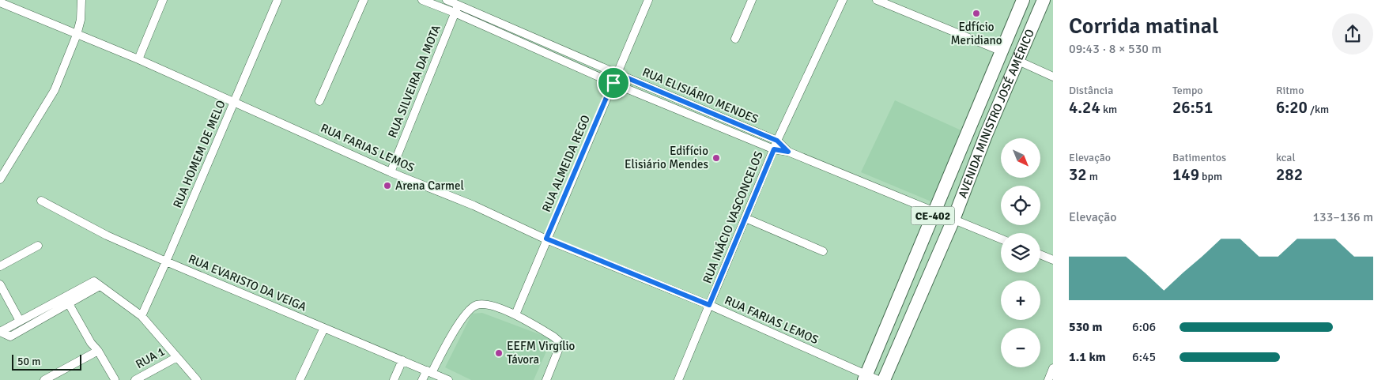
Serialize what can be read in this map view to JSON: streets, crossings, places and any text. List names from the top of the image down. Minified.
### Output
{"streets":{"main road":["AVENIDA MINISTRO JOSÉ AMÉRICO","CE-402"],"street":["RUA SILVEIRA DA MOTA","RUA ELISIÁRIO MENDES","RUA FARIAS LEMOS","RUA HOMEM DE MELO","RUA ALMEIDA REGO","RUA INÁCIO VASCONCELOS","RUA EVARISTO DA VEIGA","RUA 1"]},"crossings":[["RUA SILVEIRA DA MOTA","RUA ELISIÁRIO MENDES"],["RUA SILVEIRA DA MOTA","RUA FARIAS LEMOS"],["RUA ELISIÁRIO MENDES","AVENIDA MINISTRO JOSÉ AMÉRICO"],["RUA ELISIÁRIO MENDES","RUA ALMEIDA REGO"],["RUA ELISIÁRIO MENDES","RUA INÁCIO VASCONCELOS"],["AVENIDA MINISTRO JOSÉ AMÉRICO","RUA FARIAS LEMOS"],["RUA FARIAS LEMOS","RUA HOMEM DE MELO"],["RUA FARIAS LEMOS","RUA ALMEIDA REGO"],["RUA FARIAS LEMOS","RUA INÁCIO VASCONCELOS"],["RUA HOMEM DE MELO","RUA EVARISTO DA VEIGA"]],"places":["Edfício Meridiano","Edifício Elisiário Mendes","Arena Carmel","EEFM Virgílio Távora"],"scale_bar":"50 m","north":"bottom right","page":{"heading":["Corrida matinal","09:43 · 8 × 530 m"],"stats":[["Distância","4.24 km"],["Tempo","26:51"],["Ritmo","6:20 /km"],["Elevação","32 m"],["Batimentos","149 bpm"],["kcal","282"]],"map_buttons":["+","−"],"chart":["Elevação","133–136 m"],"list":[{"name":"530 m","note":"6:06"},{"name":"1.1 km","note":"6:45"}],"scale":"50 m"}}
